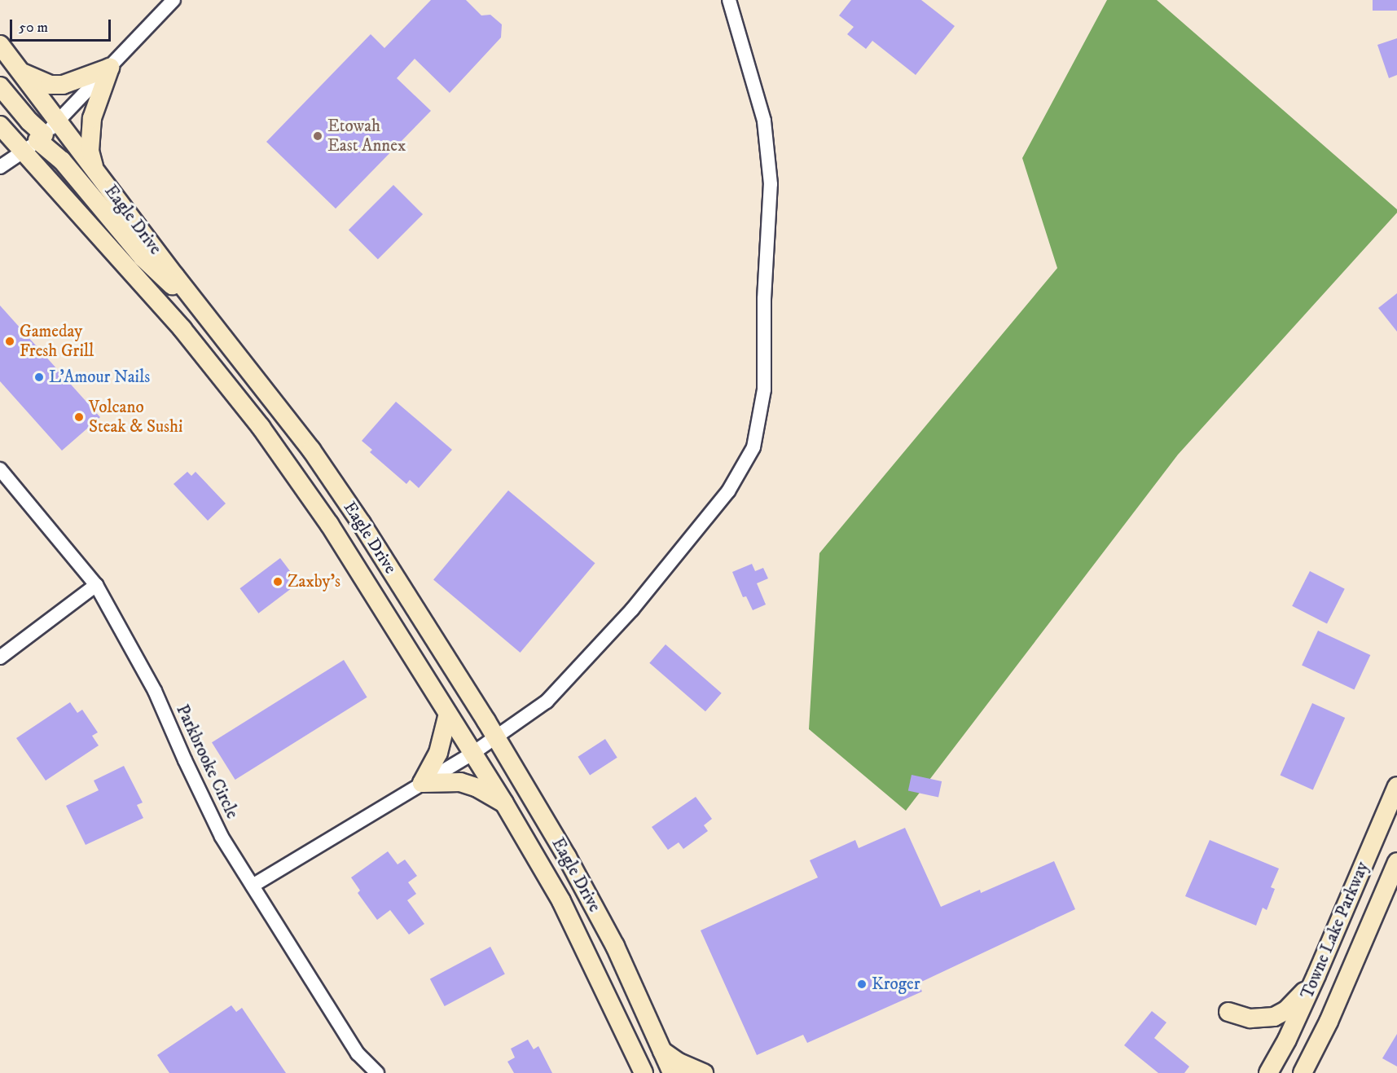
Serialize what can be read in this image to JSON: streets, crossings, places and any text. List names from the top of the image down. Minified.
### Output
{"streets":{"street":["Eagle Drive","Parkbrooke Circle","Towne Lake Parkway"]},"places":["Etowah East Annex","Gameday Fresh Grill","L'Amour Nails","Volcano Steak & Sushi","Zaxby's","Kroger"],"scale_bar":"50 m"}
